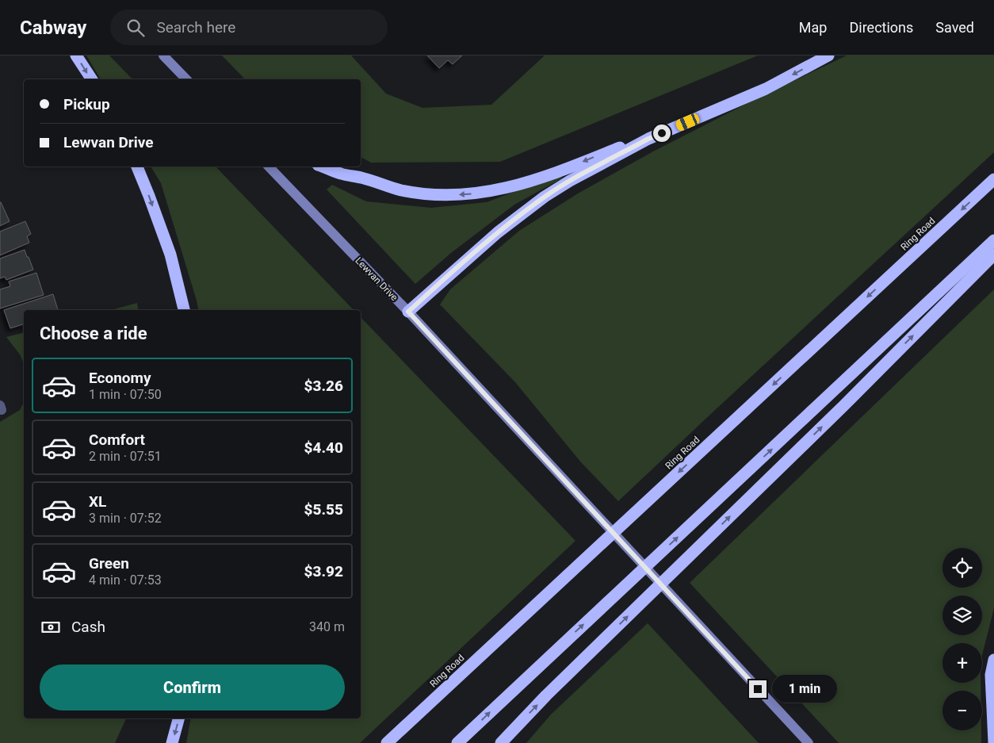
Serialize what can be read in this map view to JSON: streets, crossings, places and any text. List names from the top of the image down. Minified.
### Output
{"streets":{"highway":["Ring Road"],"main road":["Lewvan Drive"]},"page":{"header":"Cabway","search":"Search here","nav":["Map","Directions","Saved"],"banner":["Pickup","Lewvan Drive"],"heading":"Choose a ride","list":[{"name":"Economy","note":"1 min · 07:50","value":"$3.26"},{"name":"Comfort","note":"2 min · 07:51","value":"$4.40"},{"name":"XL","note":"3 min · 07:52","value":"$5.55"},{"name":"Green","note":"4 min · 07:53","value":"$3.92"}],"map_buttons":["+","−"],"pay":["Cash","340 m"],"buttons":"Confirm","bubble":"1 min"}}
